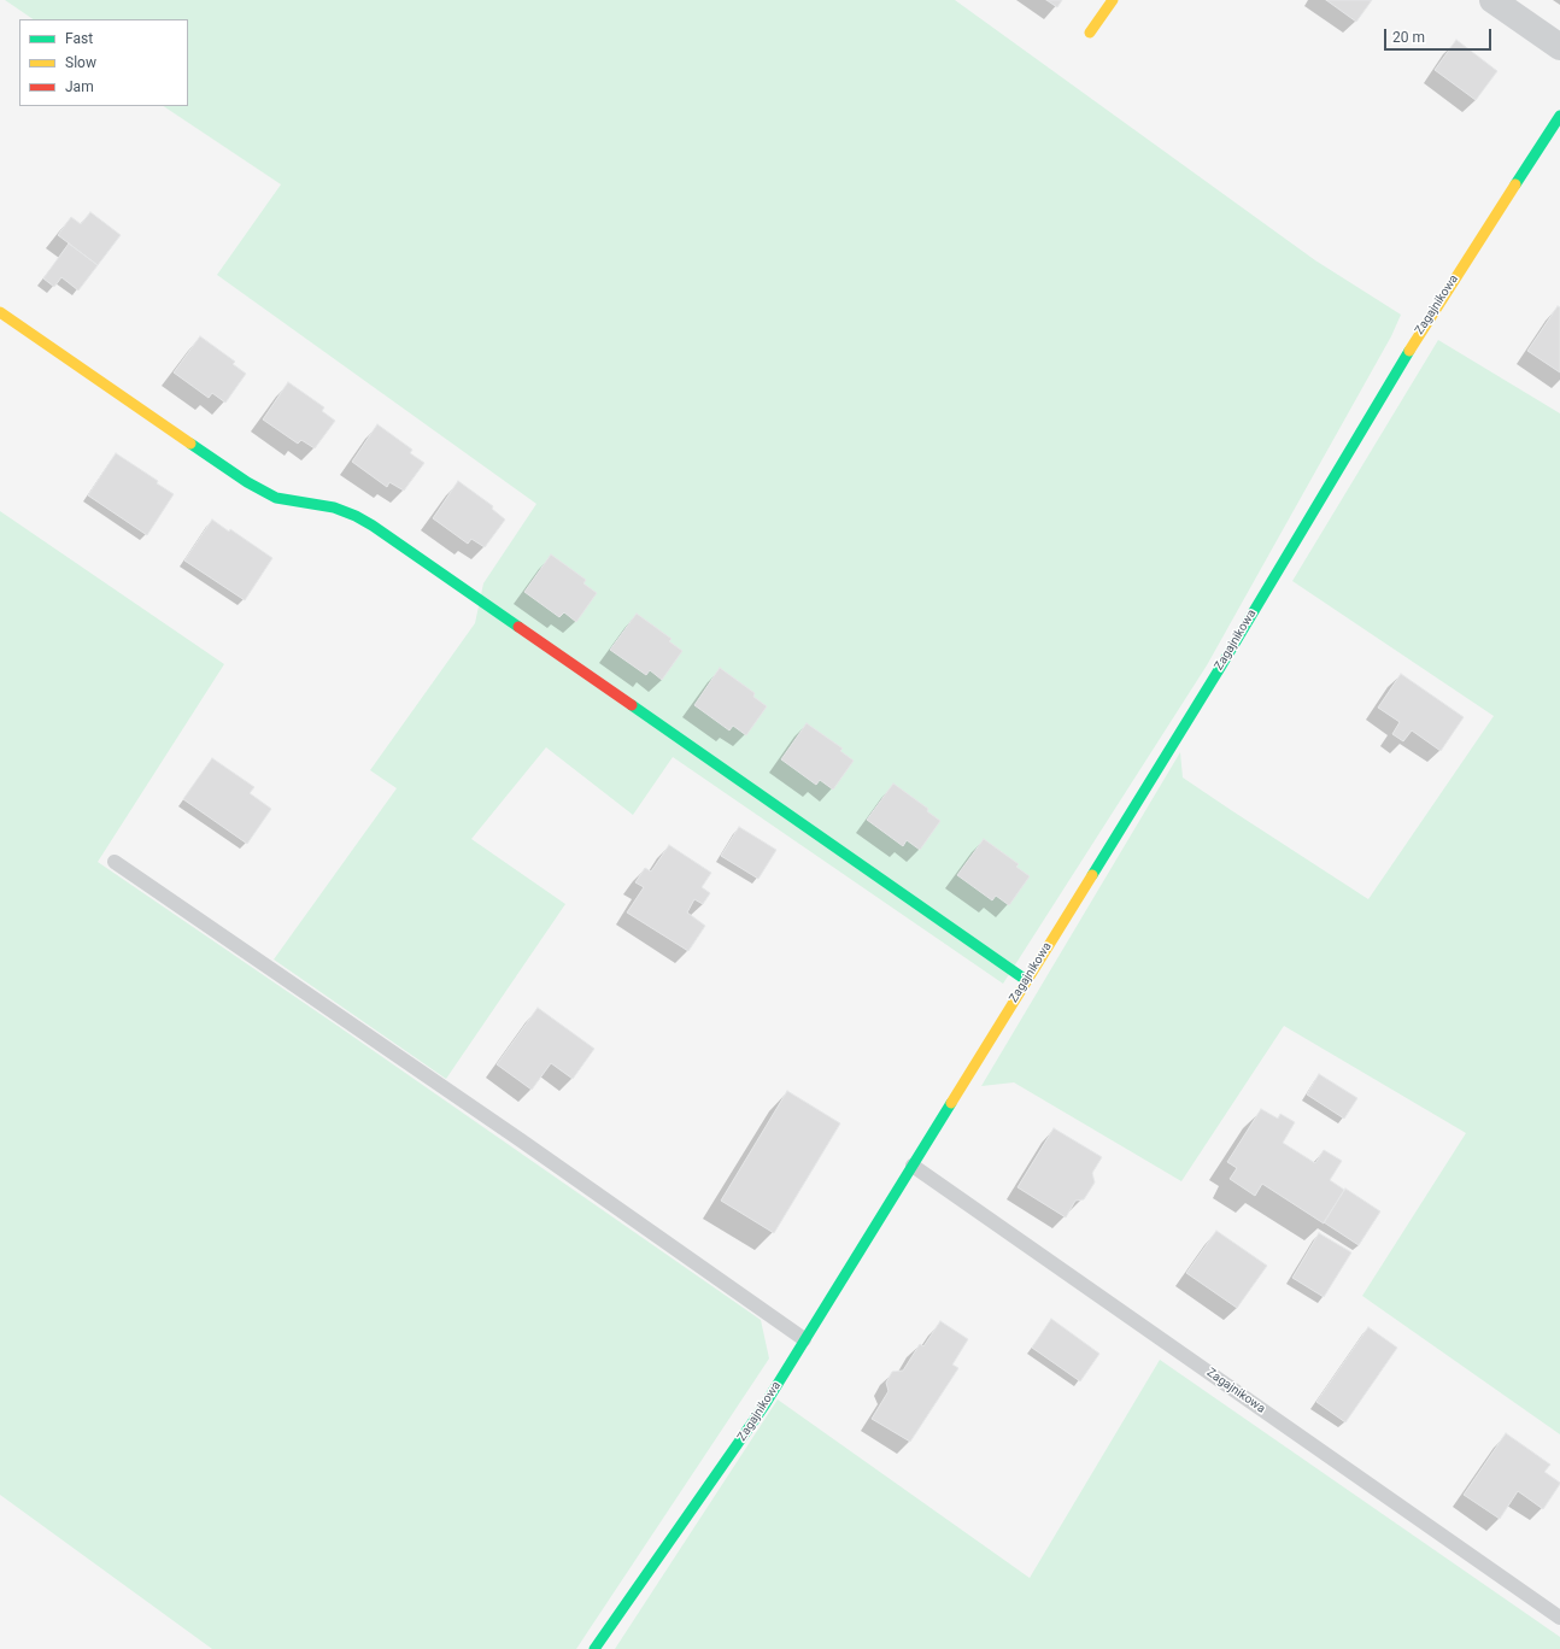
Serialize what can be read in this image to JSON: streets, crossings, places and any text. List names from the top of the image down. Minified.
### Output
{"streets":{"street":["Zagajnikowa"]},"legend":["Fast","Slow","Jam"],"scale_bar":"20 m"}
